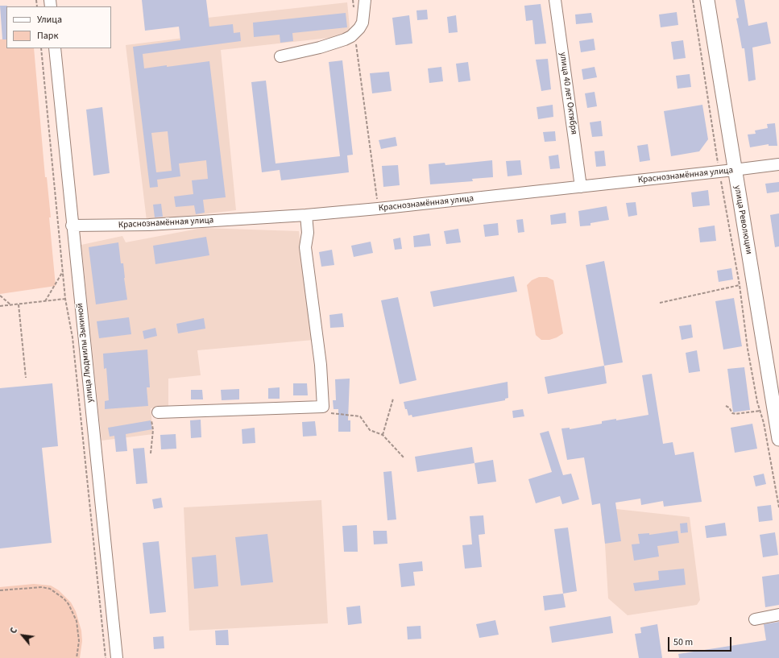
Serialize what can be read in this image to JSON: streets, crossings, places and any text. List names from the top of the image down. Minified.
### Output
{"streets":{"main road":["улица Революции"],"street":["улица 40 лет Октября","Краснознамённая улица","улица Людмилы Зыкиной"]},"crossings":[["улица 40 лет Октября","Краснознамённая улица"],["Краснознамённая улица","улица Революции"],["Краснознамённая улица","улица Людмилы Зыкиной"]],"legend":["Улица","Парк"],"scale_bar":"50 m","north":"top left"}
